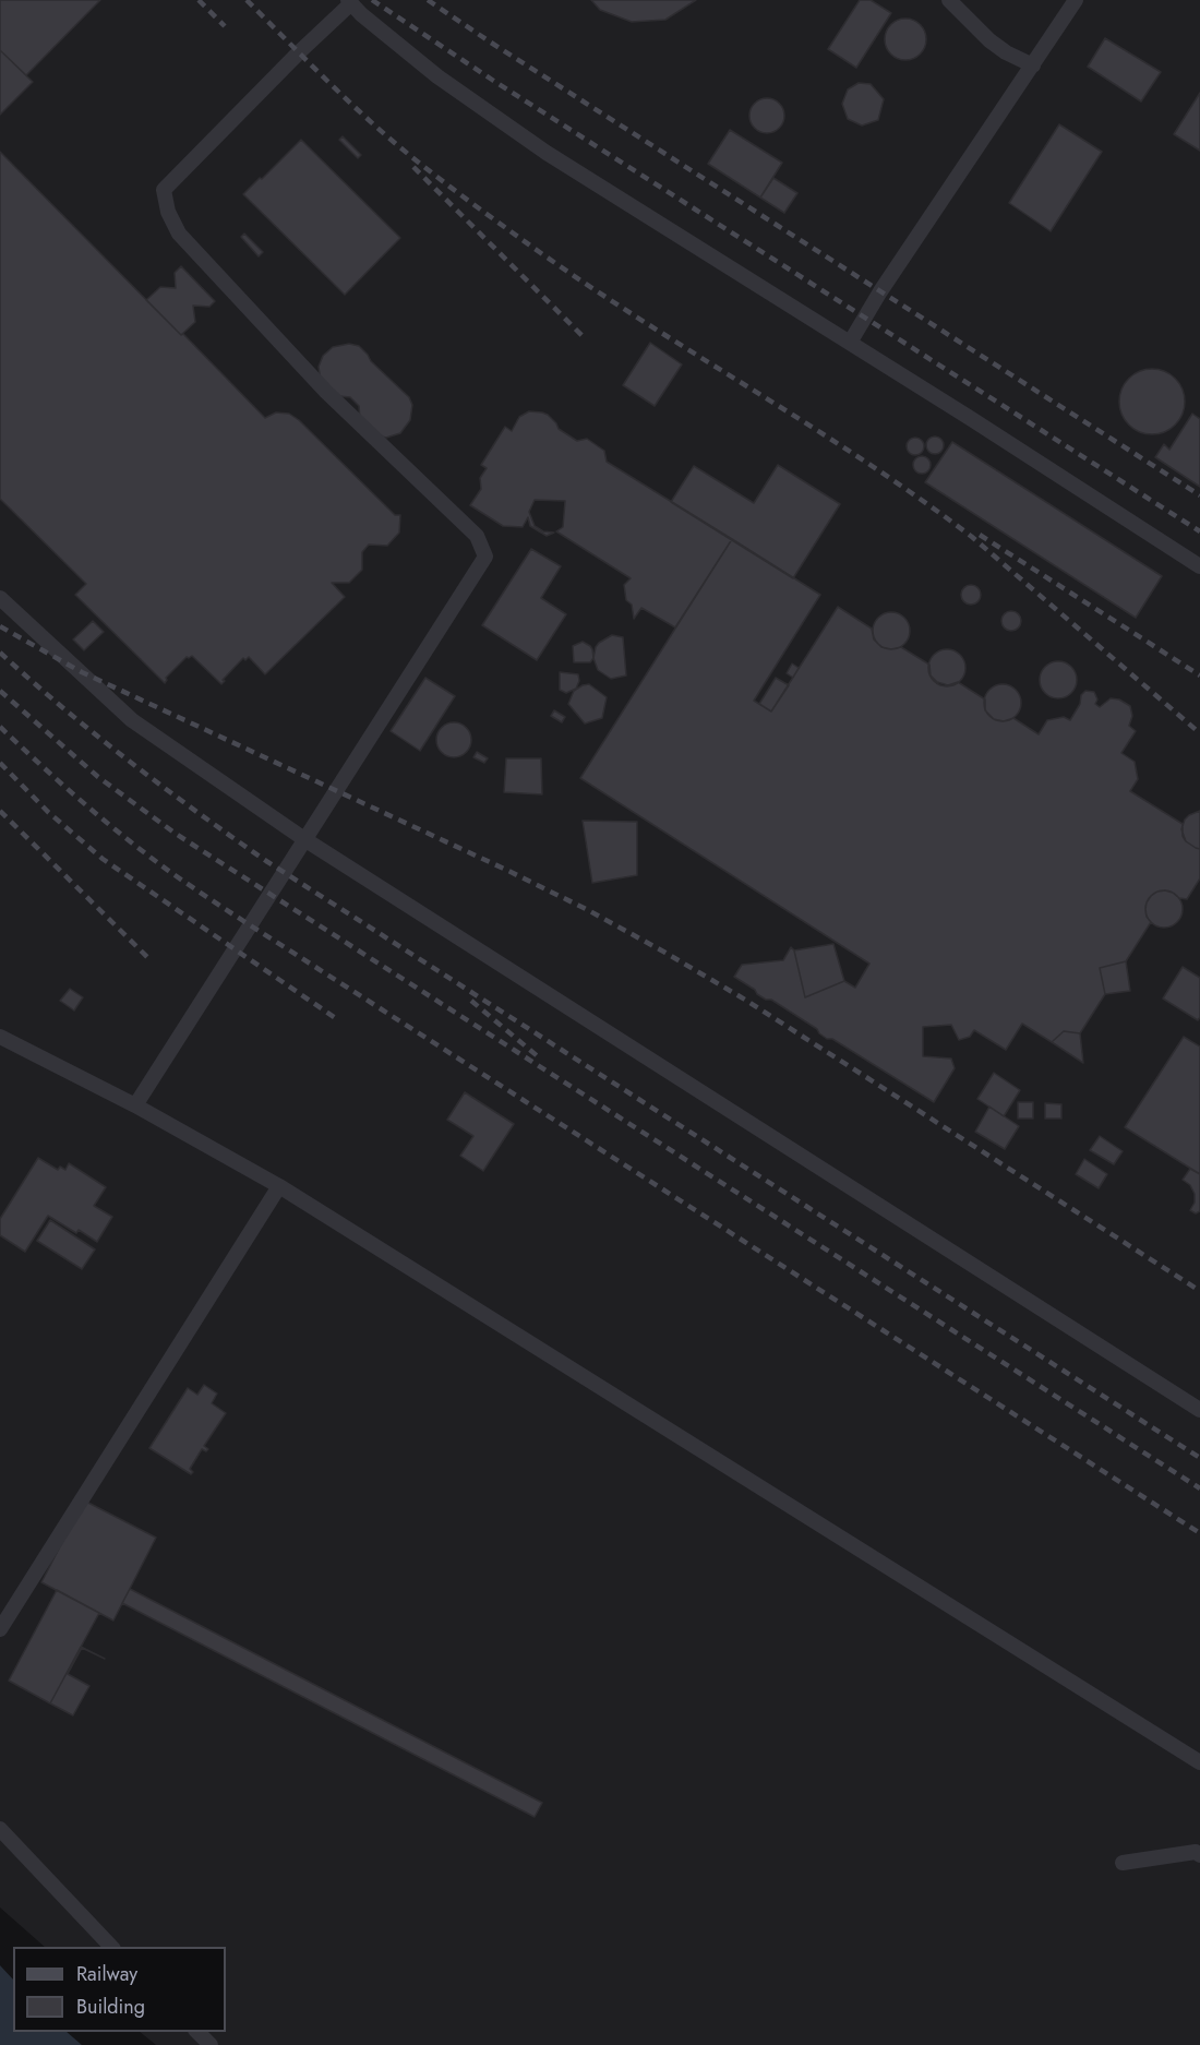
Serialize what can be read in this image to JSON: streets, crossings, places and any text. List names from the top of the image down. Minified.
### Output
{"legend":["Railway","Building"]}
